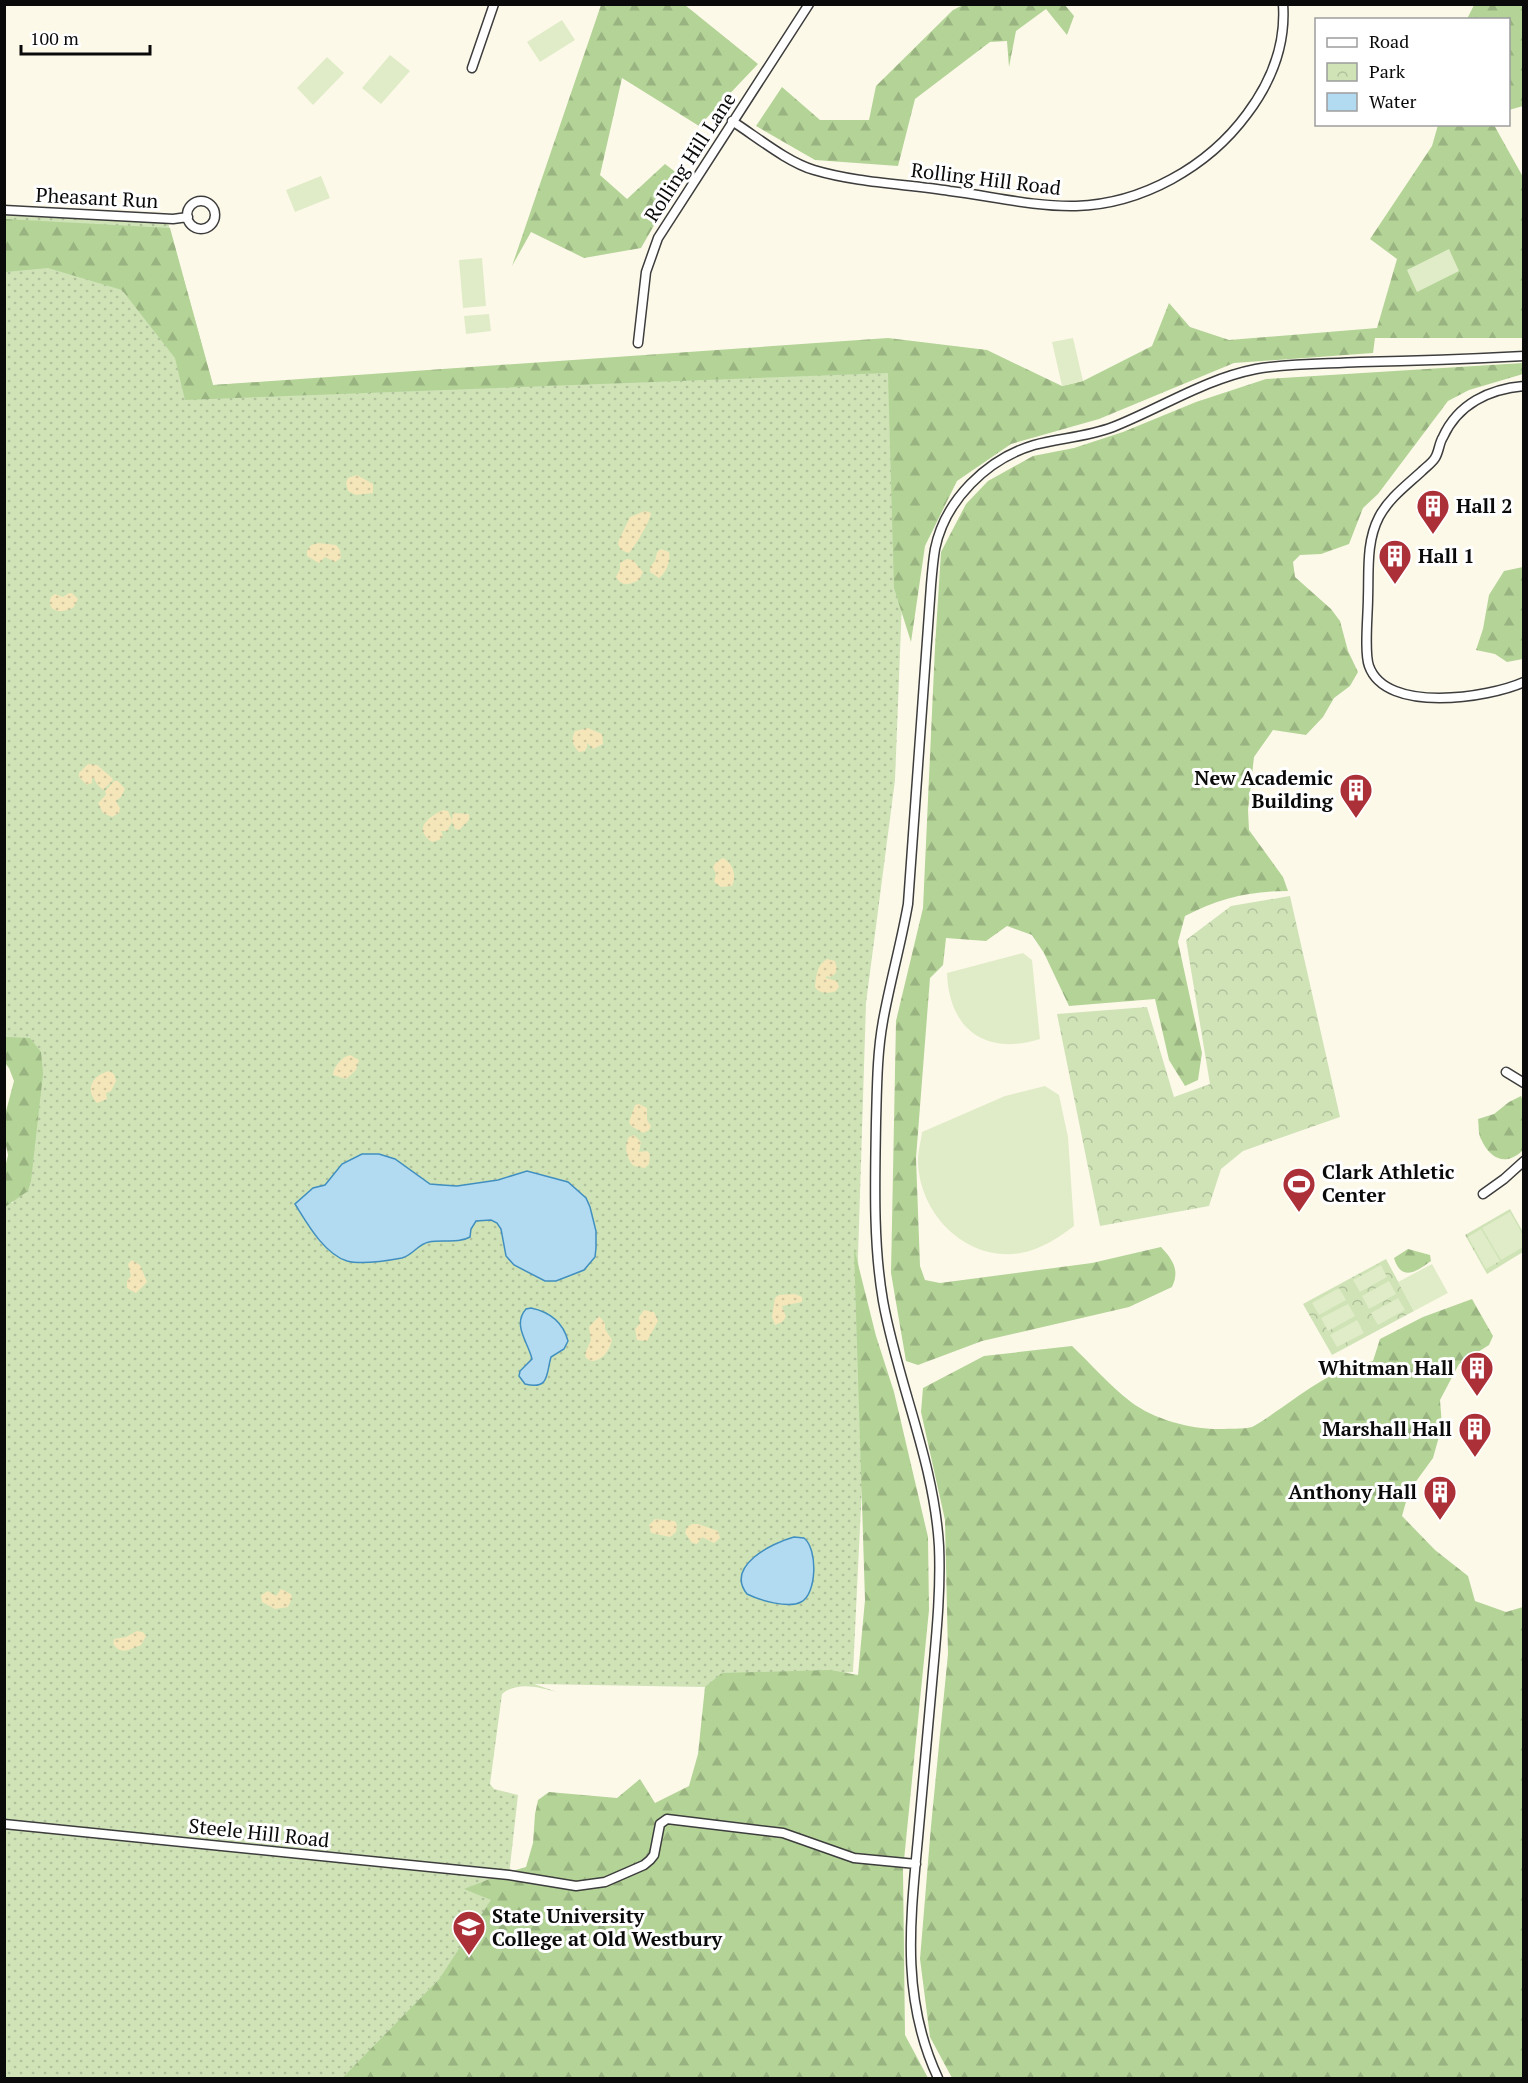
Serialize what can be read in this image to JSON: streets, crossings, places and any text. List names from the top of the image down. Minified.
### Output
{"streets":{"street":["Rolling Hill Lane","Rolling Hill Road","Pheasant Run","Steele Hill Road"]},"crossings":[["Rolling Hill Lane","Rolling Hill Road"]],"places":{"building":["Hall 2","Hall 1","New Academic Building","Whitman Hall","Marshall Hall","Anthony Hall"],"sports":["Clark Athletic Center"],"school or university":["State University College at Old Westbury"]},"legend":["Road","Park","Water"],"scale_bar":"100 m"}
